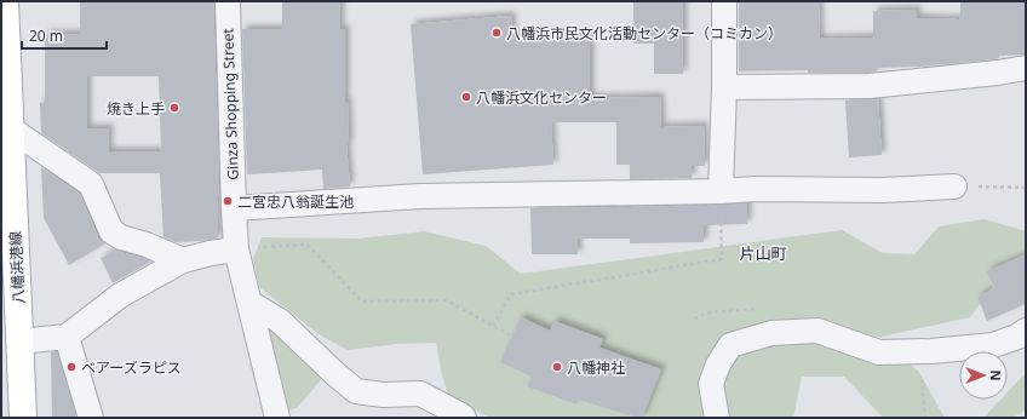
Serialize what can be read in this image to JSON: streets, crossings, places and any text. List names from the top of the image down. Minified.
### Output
{"streets":{"main road":["八幡浜港線"],"street":["Ginza Shopping Street"]},"districts":["片山町"],"places":["八幡浜市民文化活動センター（コミカン）","八幡浜文化センター","焼き上手","二宮忠八翁誕生池","ベアーズラピス","八幡神社"],"scale_bar":"20 m","north":"right"}
